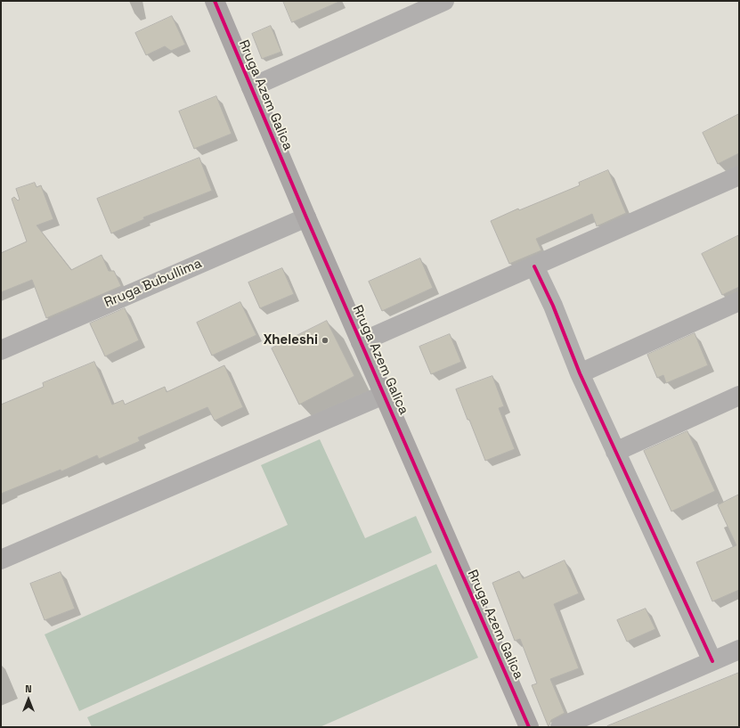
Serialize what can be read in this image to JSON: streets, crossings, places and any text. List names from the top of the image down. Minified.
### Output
{"streets":{"street":["Rruga Azem Galica","Rruga Bubullima"]},"crossings":[["Rruga Azem Galica","Rruga Bubullima"]],"places":["Xheleshi"],"north":"top"}
